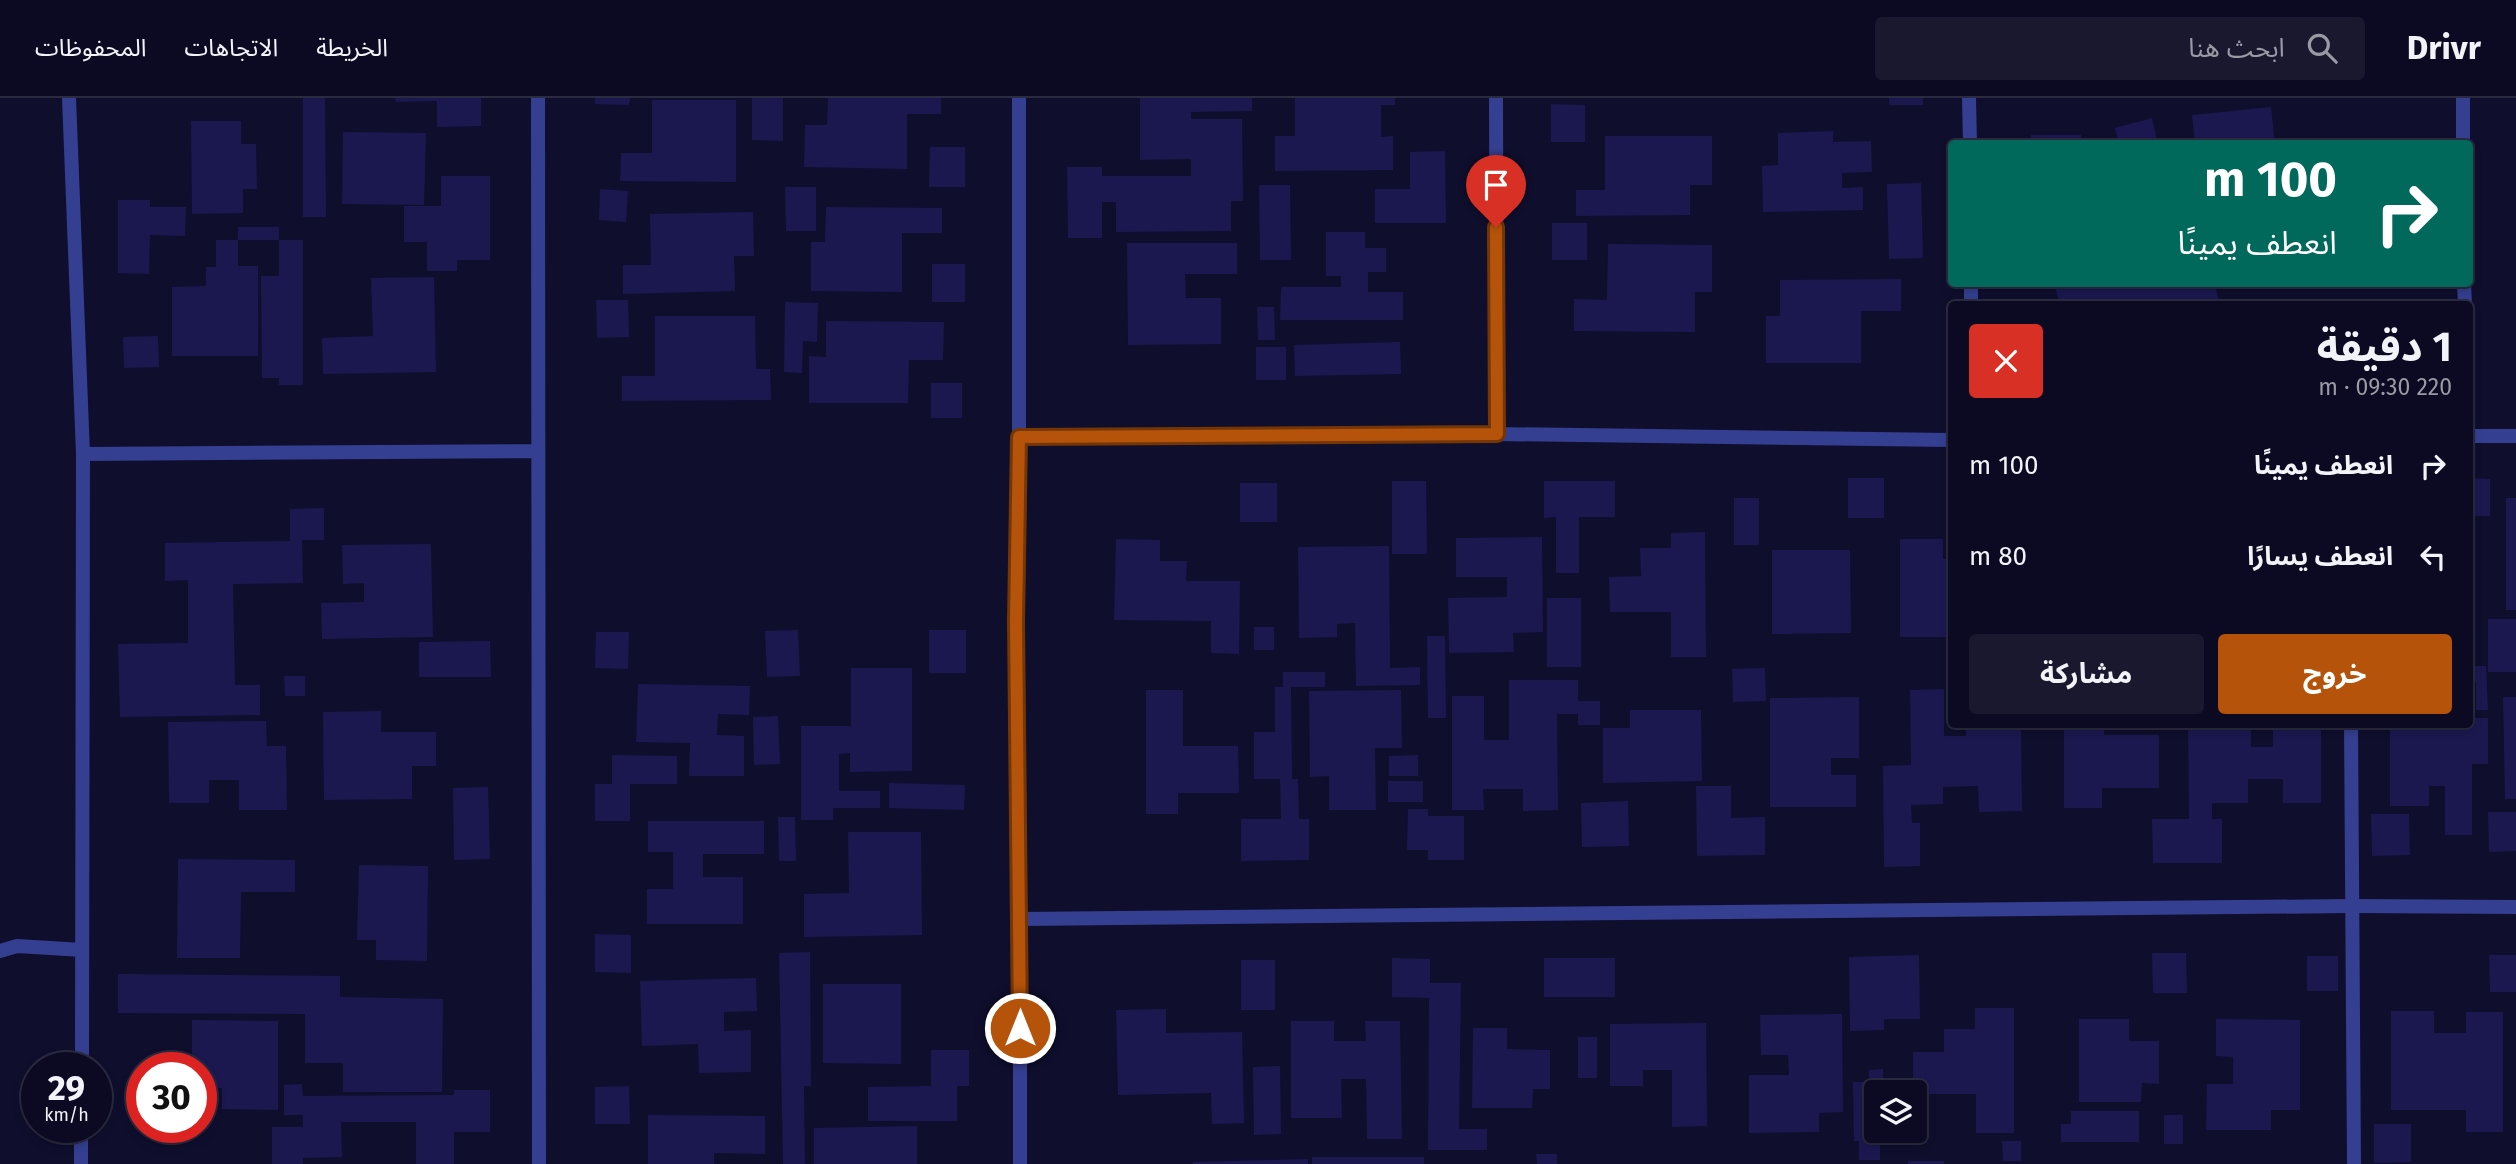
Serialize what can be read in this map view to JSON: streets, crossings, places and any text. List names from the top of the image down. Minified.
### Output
{"page":{"header":"Drivr","search":"ابحث هنا","nav":["الخريطة","الاتجاهات","المحفوظات"],"turn":["100 m","انعطف يمينًا"],"heading":["1 دقيقة","220 m · 09:30"],"list":[{"name":"انعطف يمينًا","value":"100 m"},{"name":"انعطف يسارًا","value":"80 m"}],"buttons":["خروج","مشاركة"],"speed":"29 km/h","limit":"30"}}
